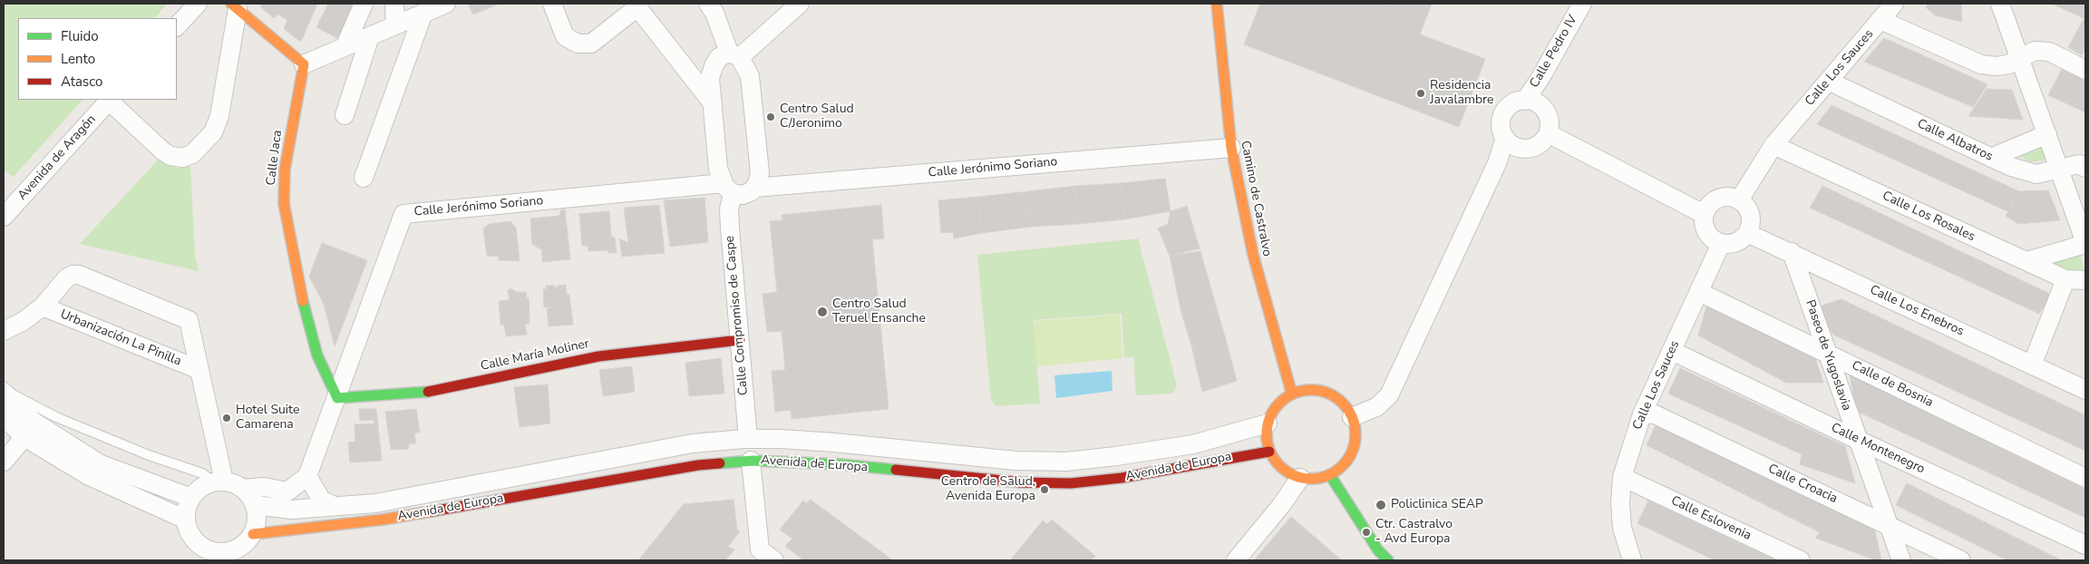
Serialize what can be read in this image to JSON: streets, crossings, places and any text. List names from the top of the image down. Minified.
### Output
{"streets":{"street":["Calle Pedro IV","Calle Los Sauces","Calle Albatros","Avenida de Aragón","Calle Jaca","Calle Jerónimo Soriano","Camino de Castralvo","Calle Los Rosales","Calle Los Enebros","Calle Compromiso de Caspe","Urbanización La Pinilla","Calle María Moliner","Paseo de Yugoslavia","Calle de Bosnia","Calle Montenegro","Avenida de Europa","Calle Croacia","Calle Eslovenia"]},"crossings":[["Calle Los Sauces","Calle Albatros"],["Calle Los Sauces","Calle Los Rosales"],["Calle Los Sauces","Calle Los Enebros"],["Calle Los Sauces","Calle de Bosnia"],["Calle Los Sauces","Calle Montenegro"],["Calle Los Sauces","Calle Croacia"],["Calle Los Sauces","Calle Eslovenia"],["Calle Jaca","Calle Jerónimo Soriano"],["Calle Jaca","Calle María Moliner"],["Calle Jerónimo Soriano","Camino de Castralvo"],["Calle Jerónimo Soriano","Calle Compromiso de Caspe"],["Calle Jerónimo Soriano","Calle María Moliner"],["Camino de Castralvo","Avenida de Europa"],["Calle Los Enebros","Paseo de Yugoslavia"],["Calle Compromiso de Caspe","Calle María Moliner"],["Calle Compromiso de Caspe","Avenida de Europa"],["Urbanización La Pinilla","Avenida de Europa"],["Paseo de Yugoslavia","Calle de Bosnia"],["Paseo de Yugoslavia","Calle Montenegro"],["Paseo de Yugoslavia","Calle Croacia"]],"places":["Residencia Javalambre","Centro Salud C/Jeronimo","Centro Salud Teruel Ensanche","Hotel Suite Camarena","Centro de Salud, Avenida Europa","Policlinica SEAP","Ctr. Castralvo - Avd Europa"],"legend":["Fluido","Lento","Atasco"]}
